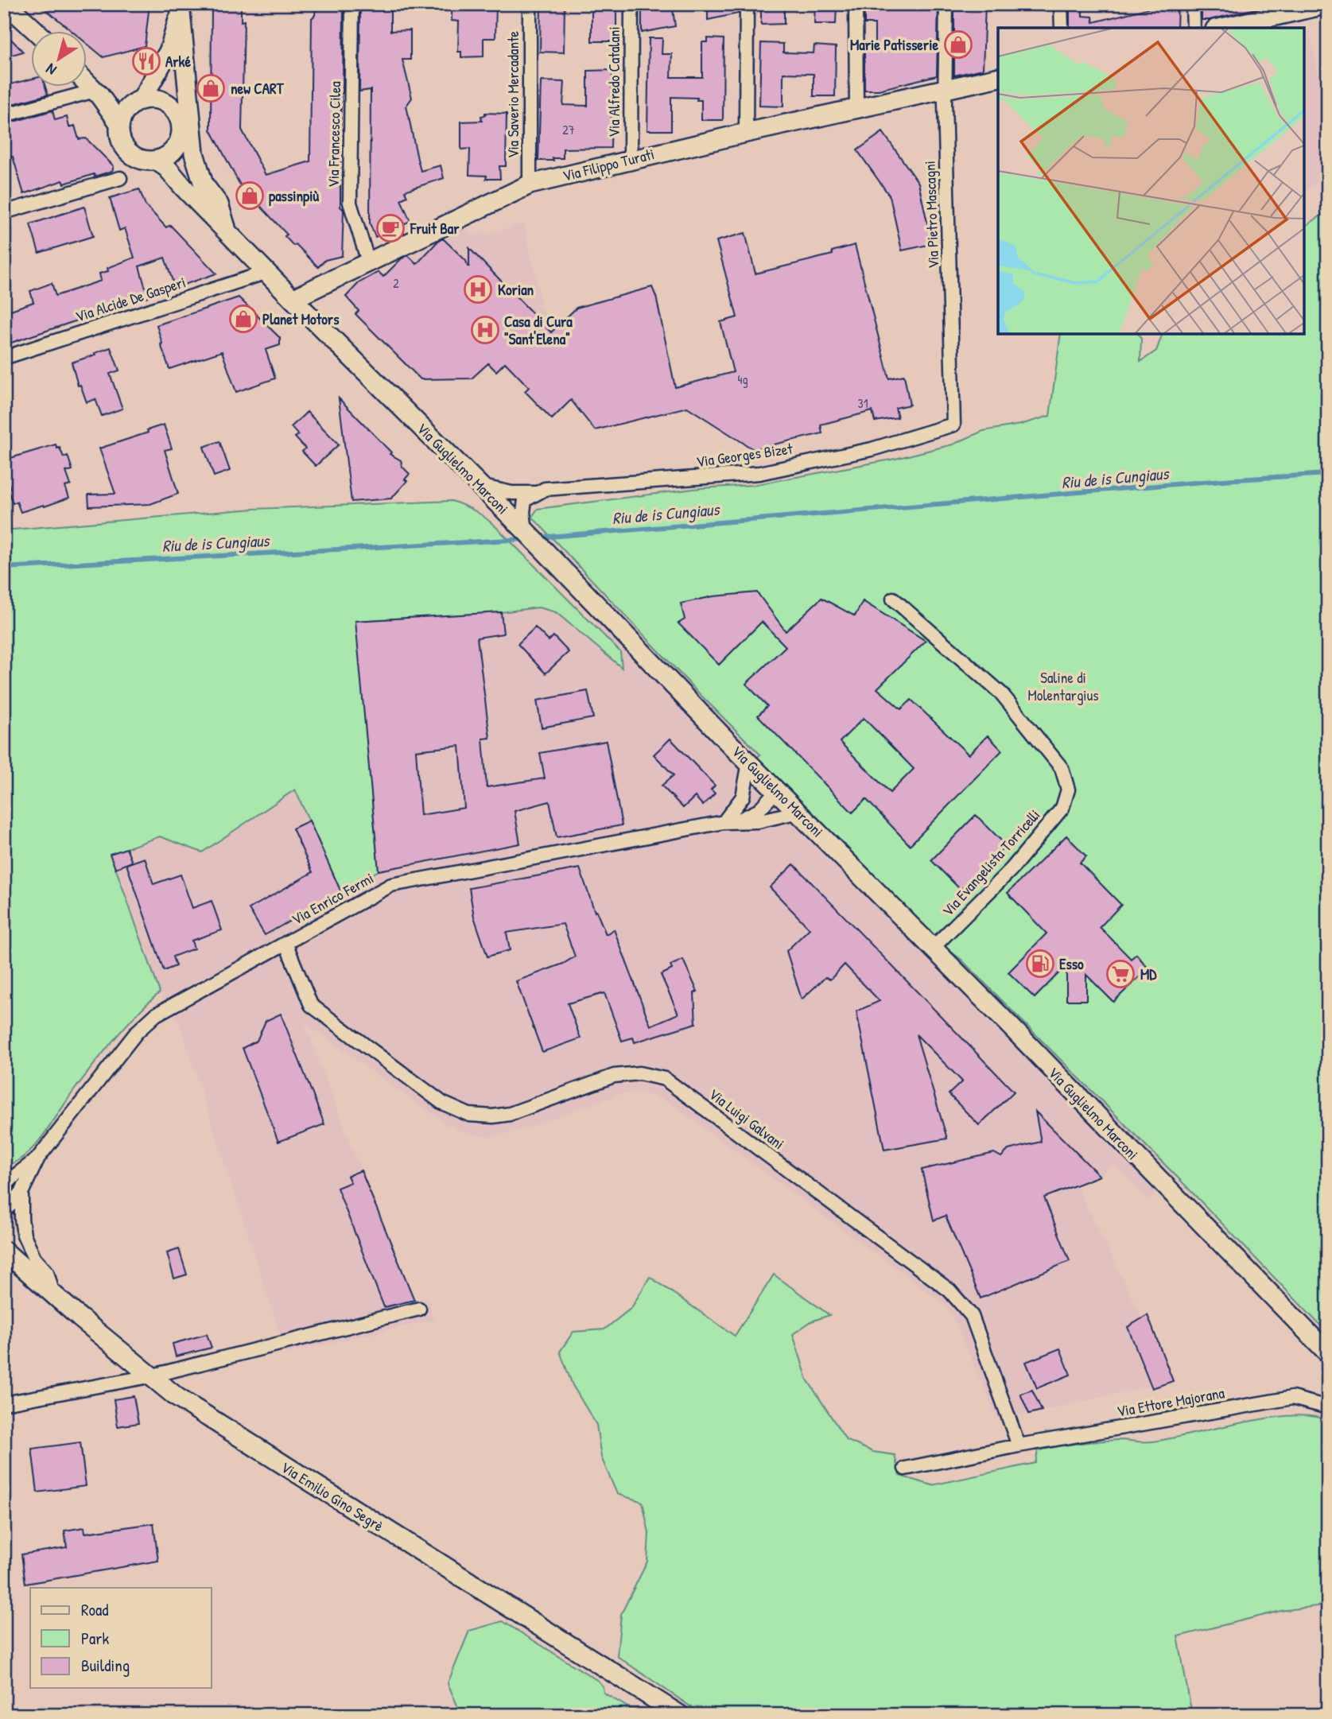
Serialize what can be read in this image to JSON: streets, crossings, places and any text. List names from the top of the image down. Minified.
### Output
{"streets":{"main road":["Via Filippo Turati","Via Guglielmo Marconi","Via Emilio Gino Segrè"],"street":["Via Alfredo Catalani","Via Saverio Mercadante","Via Francesco Cilea","Via Pietro Mascagni","Via Alcide De Gasperi","Via Georges Bizet","Via Evangelista Torricelli","Via Enrico Fermi","Via Luigi Galvani","Via Ettore Majorana"]},"crossings":[["Via Alfredo Catalani","Via Filippo Turati"],["Via Saverio Mercadante","Via Filippo Turati"],["Via Francesco Cilea","Via Filippo Turati"],["Via Filippo Turati","Via Pietro Mascagni"],["Via Filippo Turati","Via Guglielmo Marconi"],["Via Pietro Mascagni","Via Georges Bizet"],["Via Alcide De Gasperi","Via Guglielmo Marconi"],["Via Georges Bizet","Via Guglielmo Marconi"],["Via Guglielmo Marconi","Via Evangelista Torricelli"],["Via Guglielmo Marconi","Via Enrico Fermi"],["Via Enrico Fermi","Via Luigi Galvani"],["Via Luigi Galvani","Via Ettore Majorana"]],"water":["Riu de is Cungiaus"],"parks":["Saline di Molentargius"],"places":{"shop":["Marie Patisserie","new CART","passinpiù","Planet Motors"],"restaurant":["Arké"],"cafe":["Fruit Bar"],"hospital":["Korian","Casa di Cura \"Sant'Elena\""],"fuel station":["Esso"],"supermarket":["MD"]},"house_numbers":["27","2","4g","31"],"legend":["Road","Park","Building"],"north":"bottom left"}
